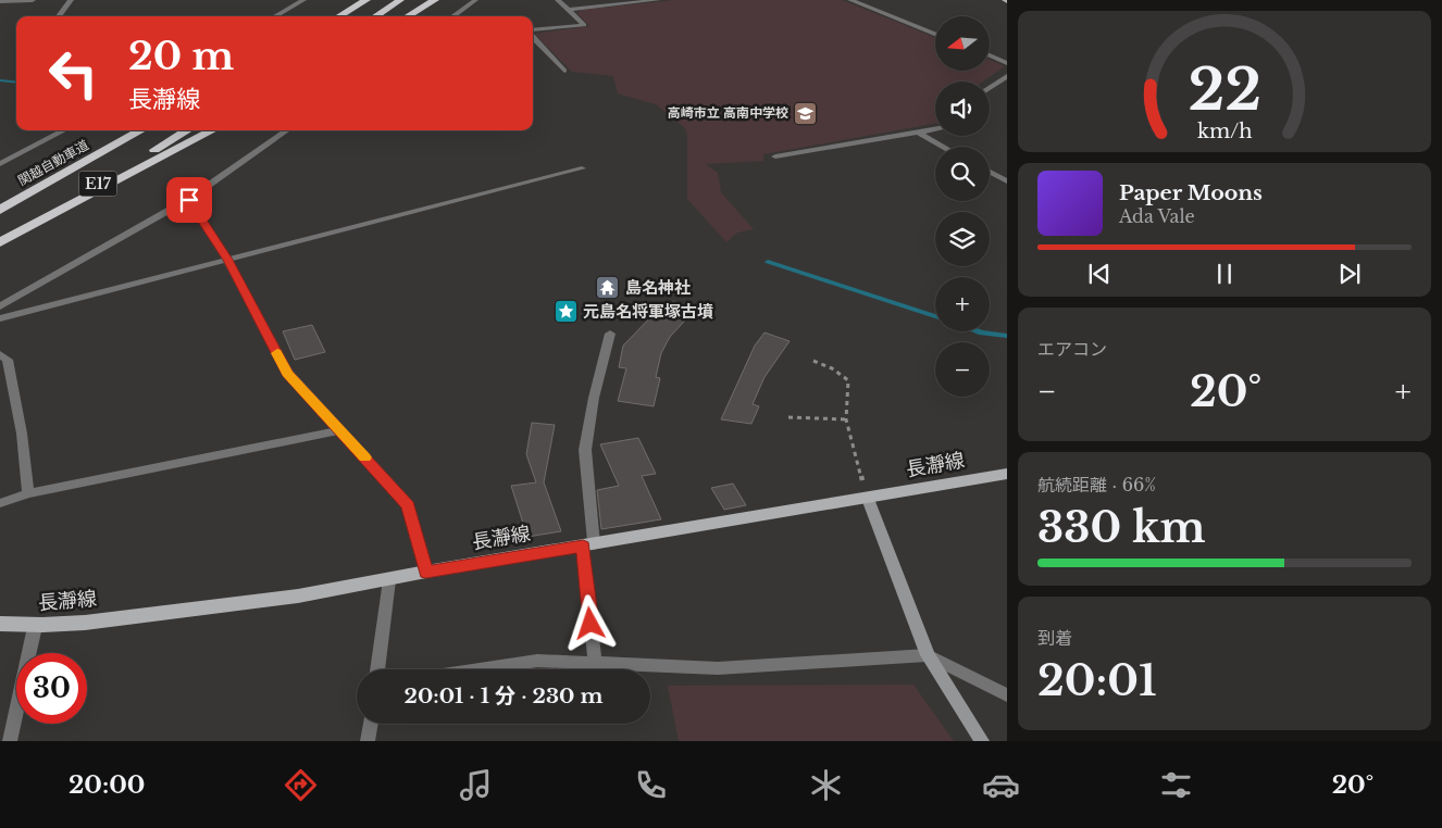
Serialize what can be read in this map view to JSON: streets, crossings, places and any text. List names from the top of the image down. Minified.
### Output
{"streets":{"highway":["関越自動車道","E17"],"main road":["長瀞線"]},"places":{"school or university":["高崎市立 高南中学校"],"temple":["島名神社"],"place":["元島名将軍塚古墳"]},"north":"left","page":{"map_buttons":["+","−"],"turn":["20 m","長瀞線"],"song":["Paper Moons","Ada Vale"],"tile":["エアコン",["航続距離 · 66%","330 km"],["到着","20:01"]],"heat":["−","20°","+"],"limit":"30","trip":"20:01 · 1 分 · 230 m","tabs":["20:00","20°"],"gauge":["22","km/h"]}}
